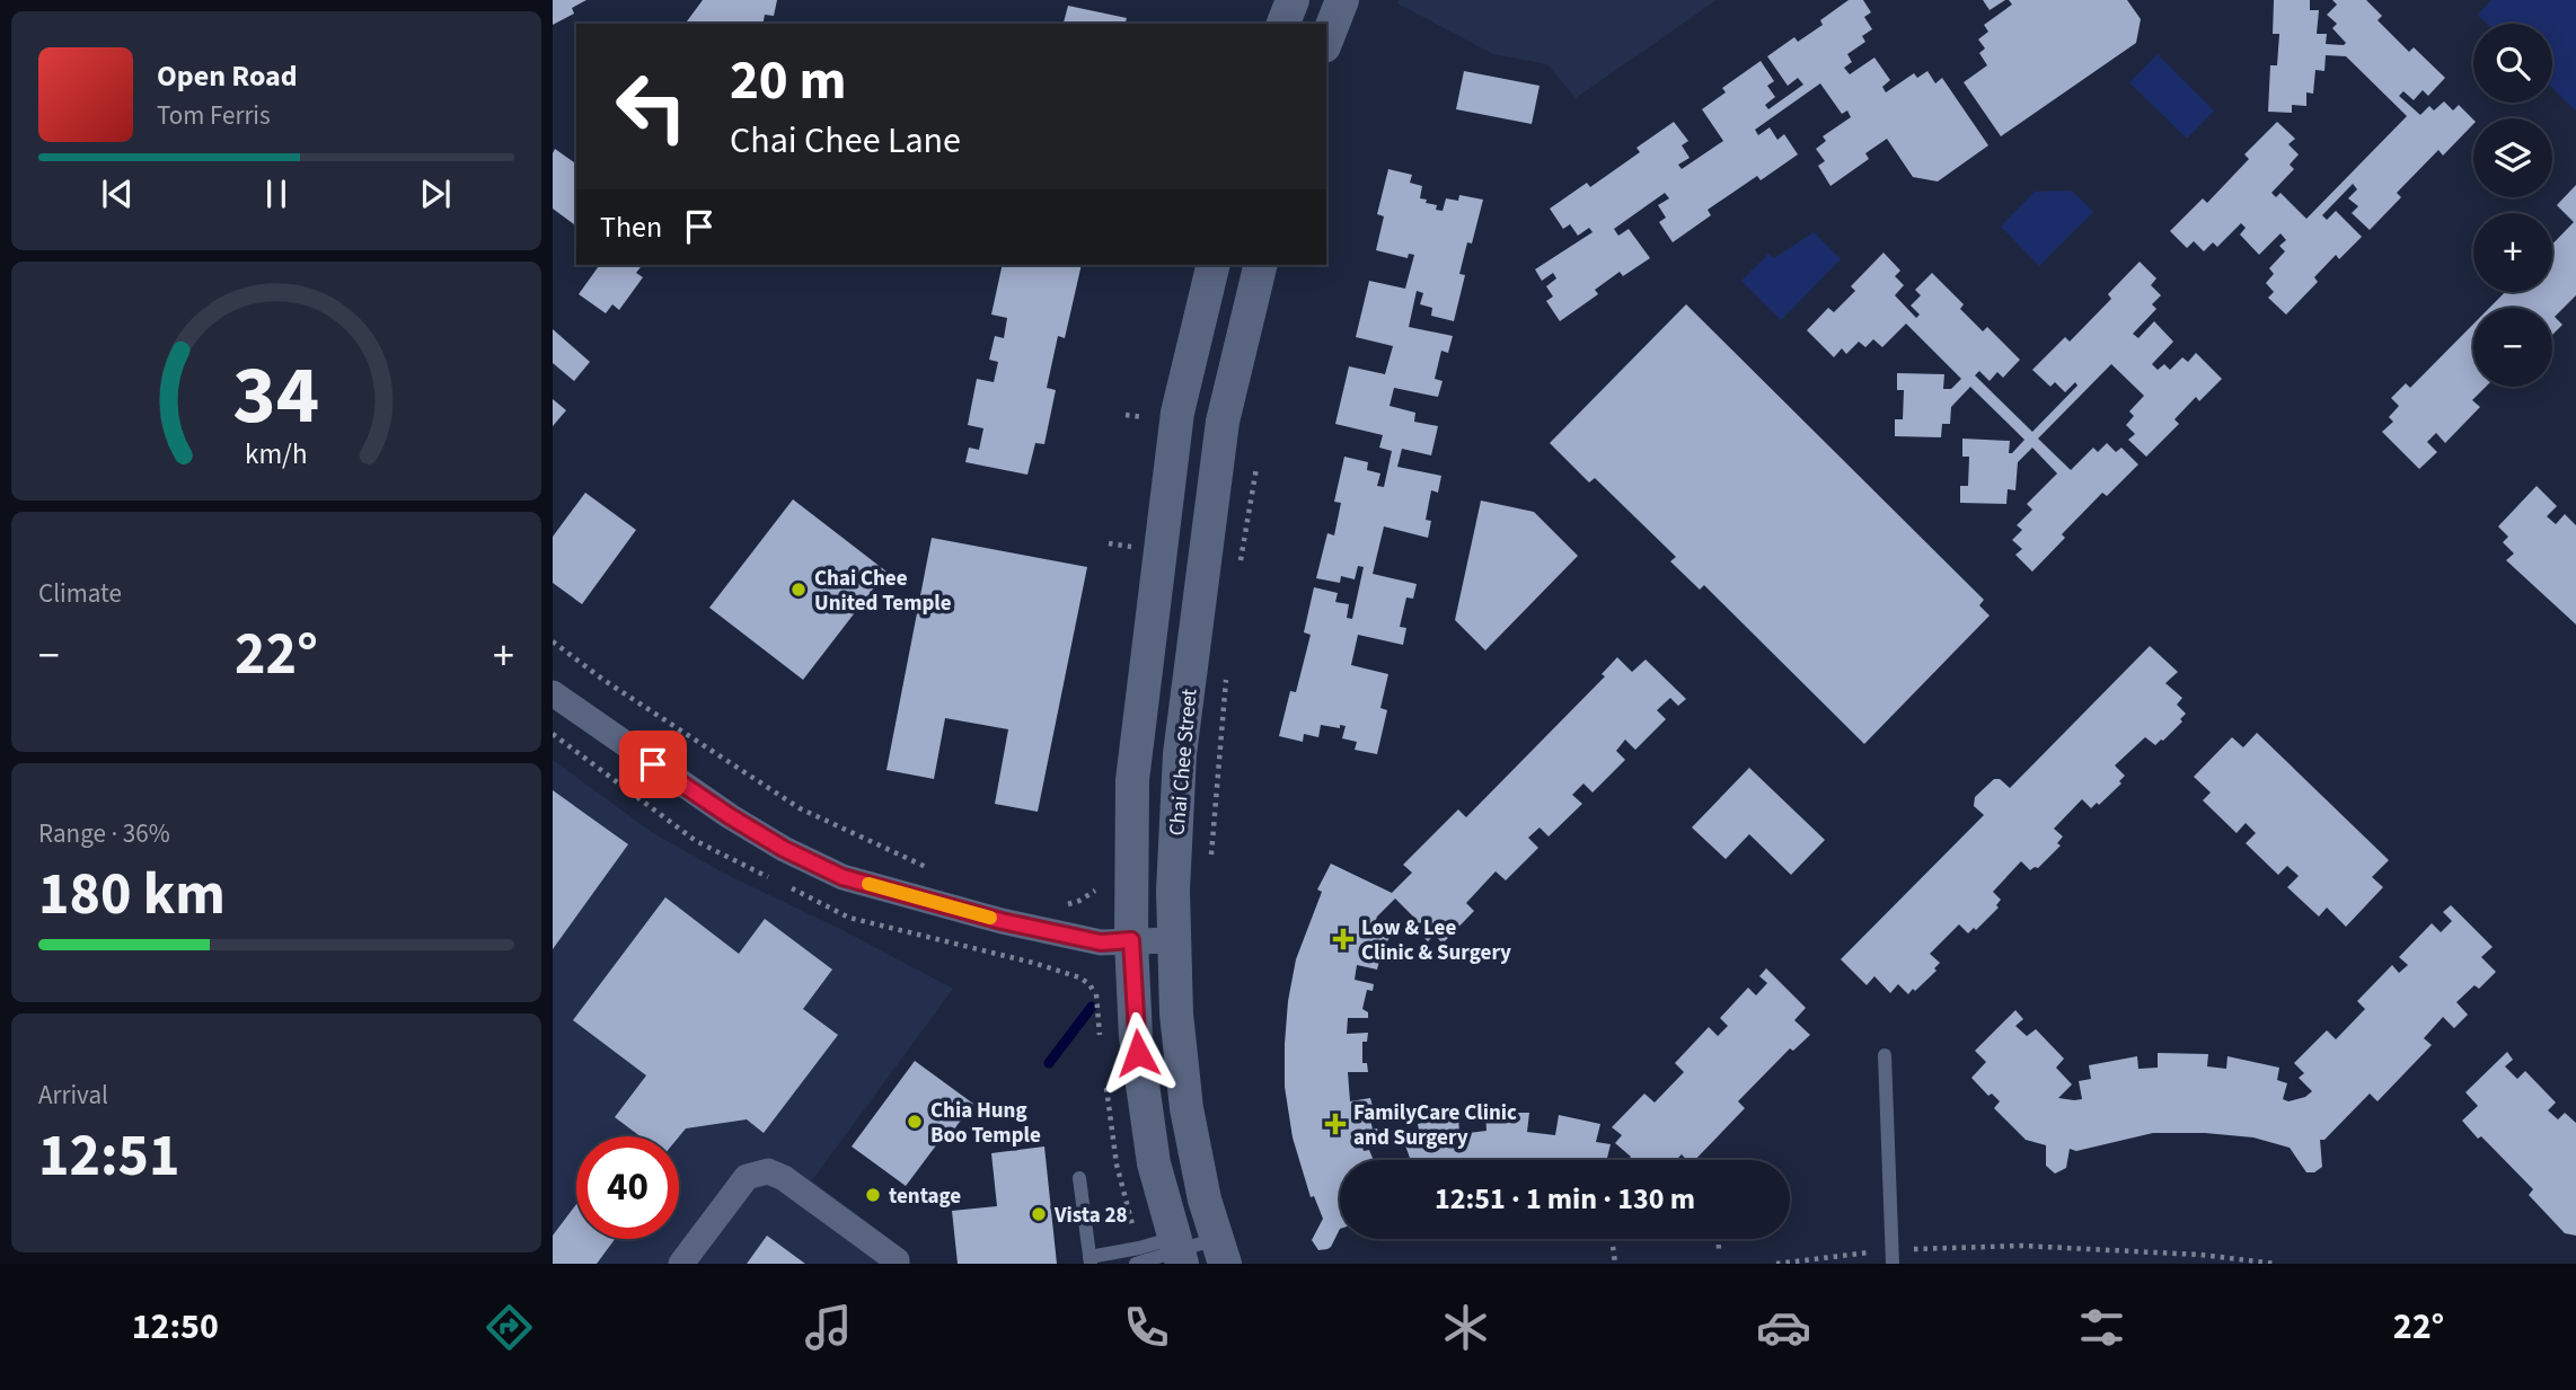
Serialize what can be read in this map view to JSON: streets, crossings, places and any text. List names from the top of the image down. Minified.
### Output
{"streets":{"street":["Chai Chee Street"]},"places":{"other":["Chai Chee United Temple","Chia Hung Boo Temple","tentage","Vista 28"],"health":["Low & Lee Clinic & Surgery","FamilyCare Clinic and Surgery"]},"page":{"map_buttons":["+","−"],"turn":["20 m","Chai Chee Lane"],"song":["Open Road","Tom Ferris"],"then":"Then","tile":["Climate",["Range · 36%","180 km"],["Arrival","12:51"]],"heat":["−","22°","+"],"limit":"40","trip":"12:51 · 1 min · 130 m","tabs":["12:50","22°"],"gauge":["34","km/h"]}}
